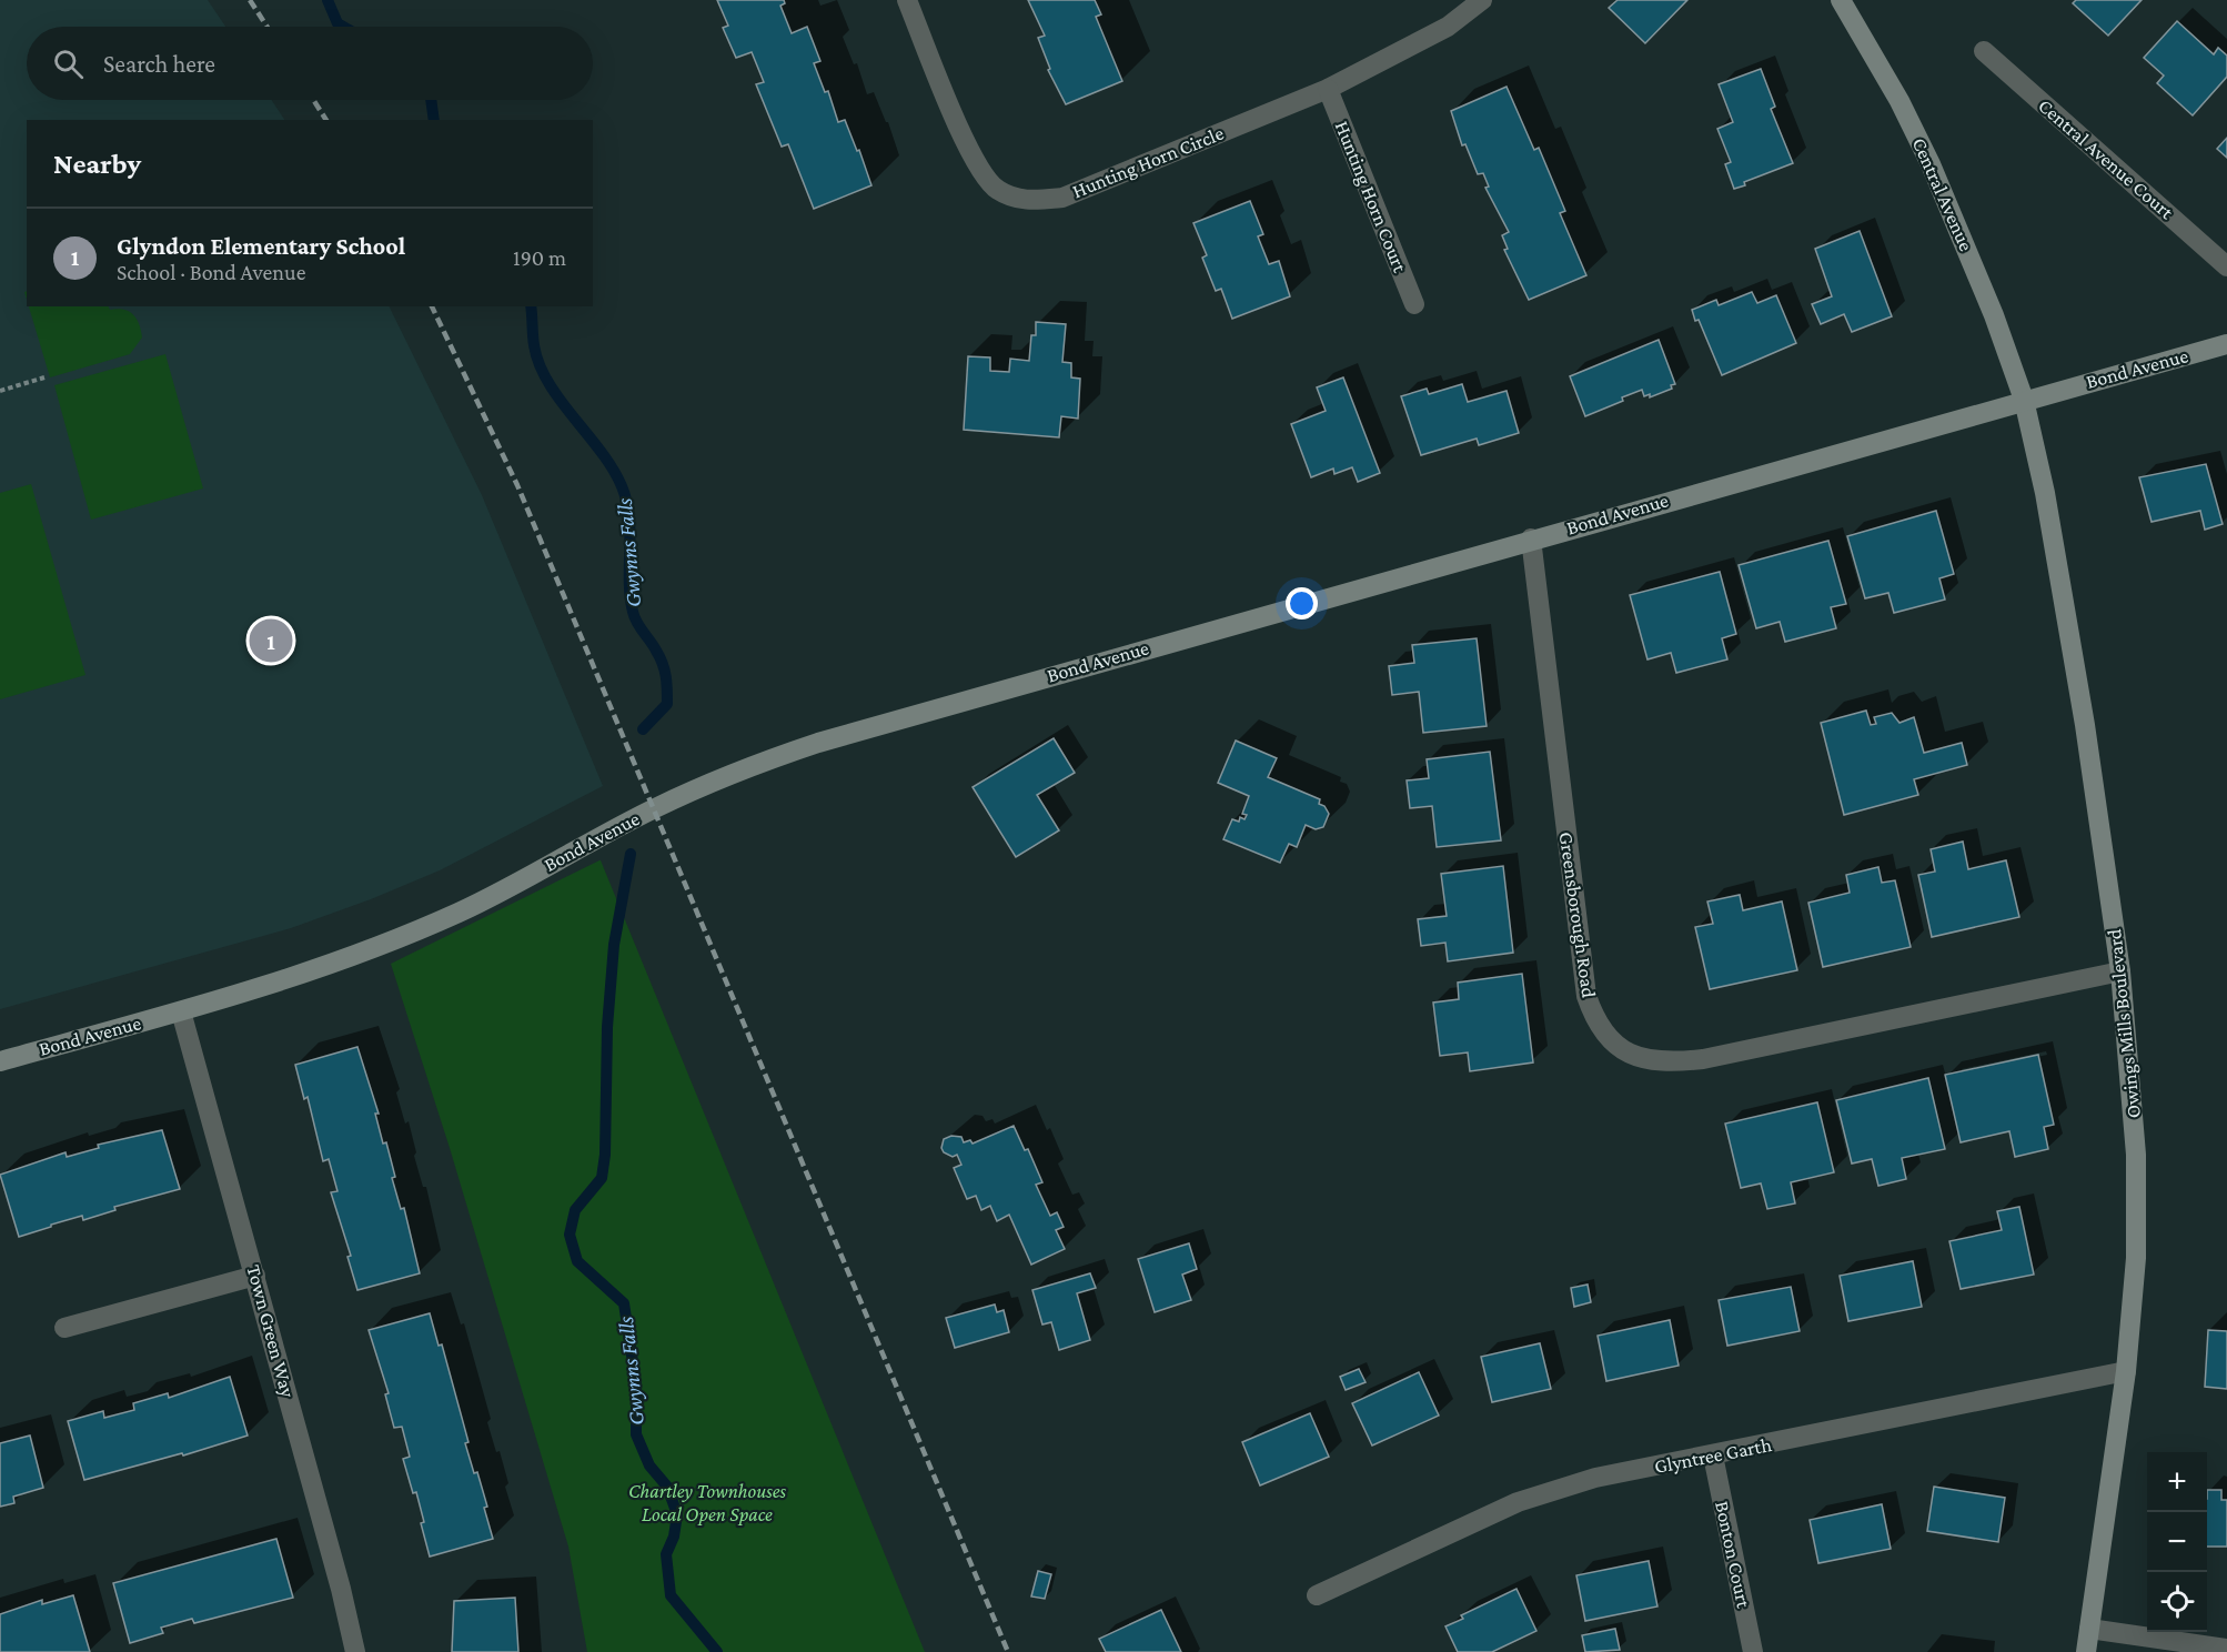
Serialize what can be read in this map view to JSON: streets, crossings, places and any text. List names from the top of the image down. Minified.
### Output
{"streets":{"street":["Central Avenue Court","Hunting Horn Circle","Central Avenue","Hunting Horn Court","Bond Avenue","Greensborough Road","Owings Mills Boulevard","Town Green Way","Glyntree Garth","Bonton Court"]},"crossings":[["Hunting Horn Circle","Hunting Horn Court"],["Central Avenue","Bond Avenue"],["Central Avenue","Owings Mills Boulevard"],["Bond Avenue","Greensborough Road"],["Bond Avenue","Owings Mills Boulevard"],["Bond Avenue","Town Green Way"],["Greensborough Road","Owings Mills Boulevard"],["Owings Mills Boulevard","Glyntree Garth"],["Glyntree Garth","Bonton Court"]],"water":["Gwynns Falls"],"parks":["Chartley Townhouses Local Open Space"],"page":{"search":"Search here","heading":"Nearby","list":[{"mark":"1","name":"Glyndon Elementary School","note":"School · Bond Avenue","value":"190 m"}],"pins":"1","map_buttons":["+","−"]}}
